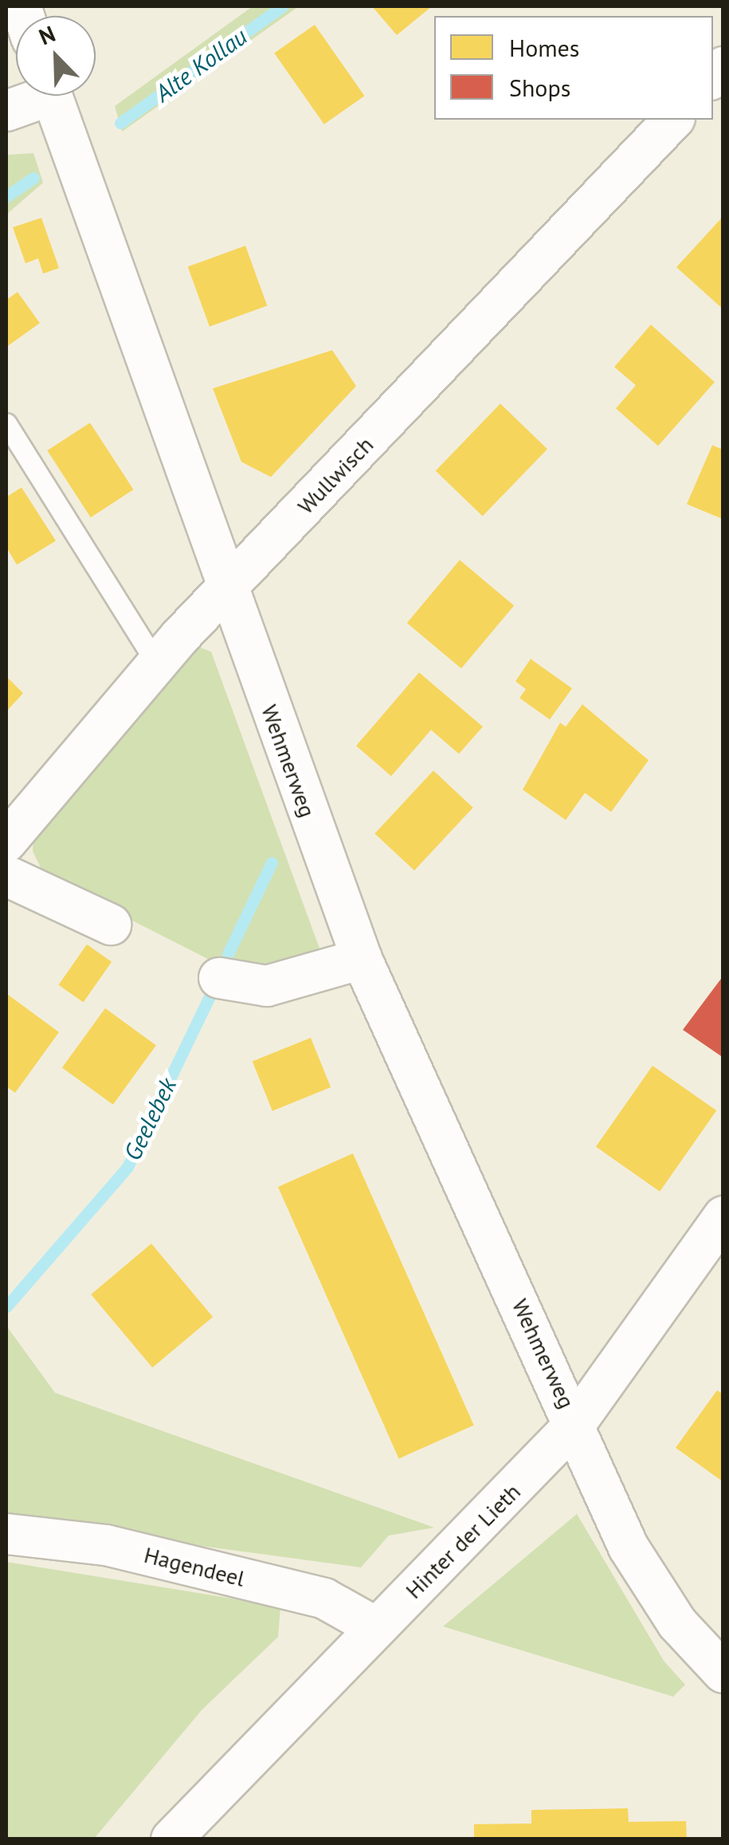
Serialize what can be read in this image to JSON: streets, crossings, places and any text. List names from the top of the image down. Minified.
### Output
{"streets":{"street":["Wullwisch","Wehmerweg","Hinter der Lieth","Hagendeel"]},"crossings":[["Wullwisch","Wehmerweg"],["Wehmerweg","Hinter der Lieth"],["Hinter der Lieth","Hagendeel"]],"water":["Alte Kollau","Geelebek"],"legend":["Homes","Shops"],"north":"top left"}
